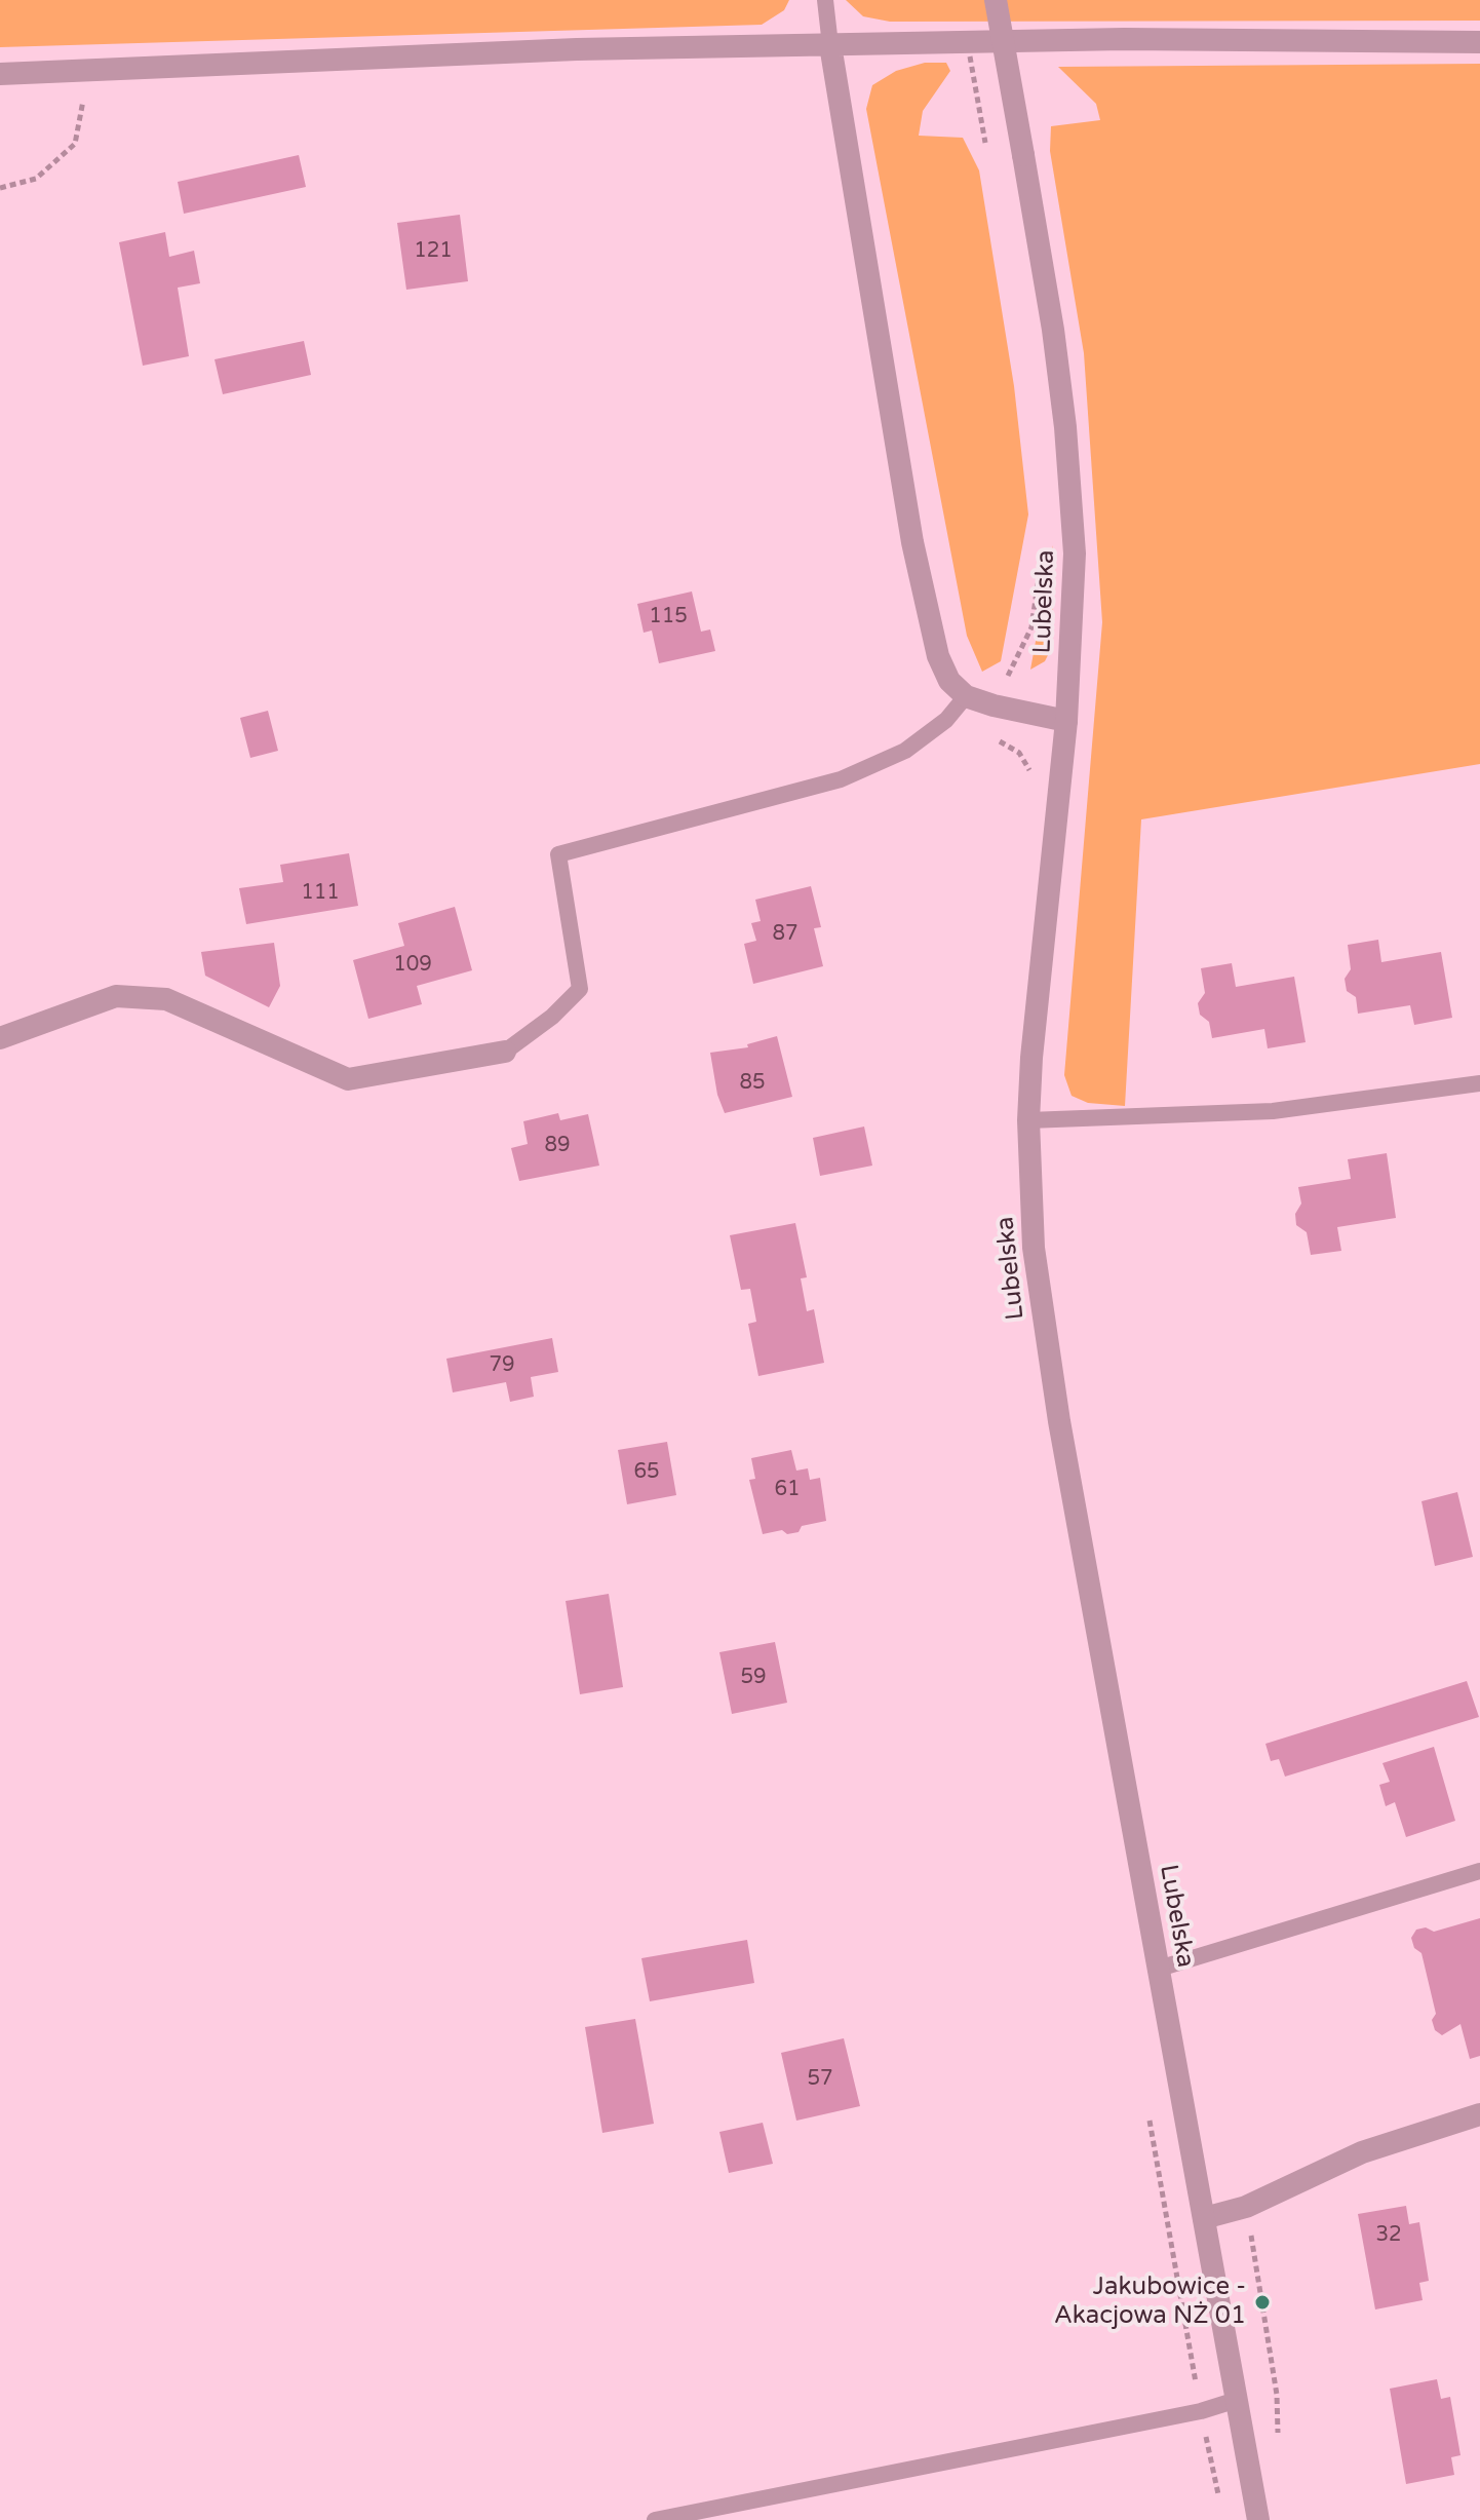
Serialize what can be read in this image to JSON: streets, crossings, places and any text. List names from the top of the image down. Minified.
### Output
{"streets":{"street":["Lubelska"]},"places":["Jakubowice - Akacjowa NŻ 01"],"house_numbers":["121","115","111","87","109","85","89","79","65","61","59","57","32"]}
